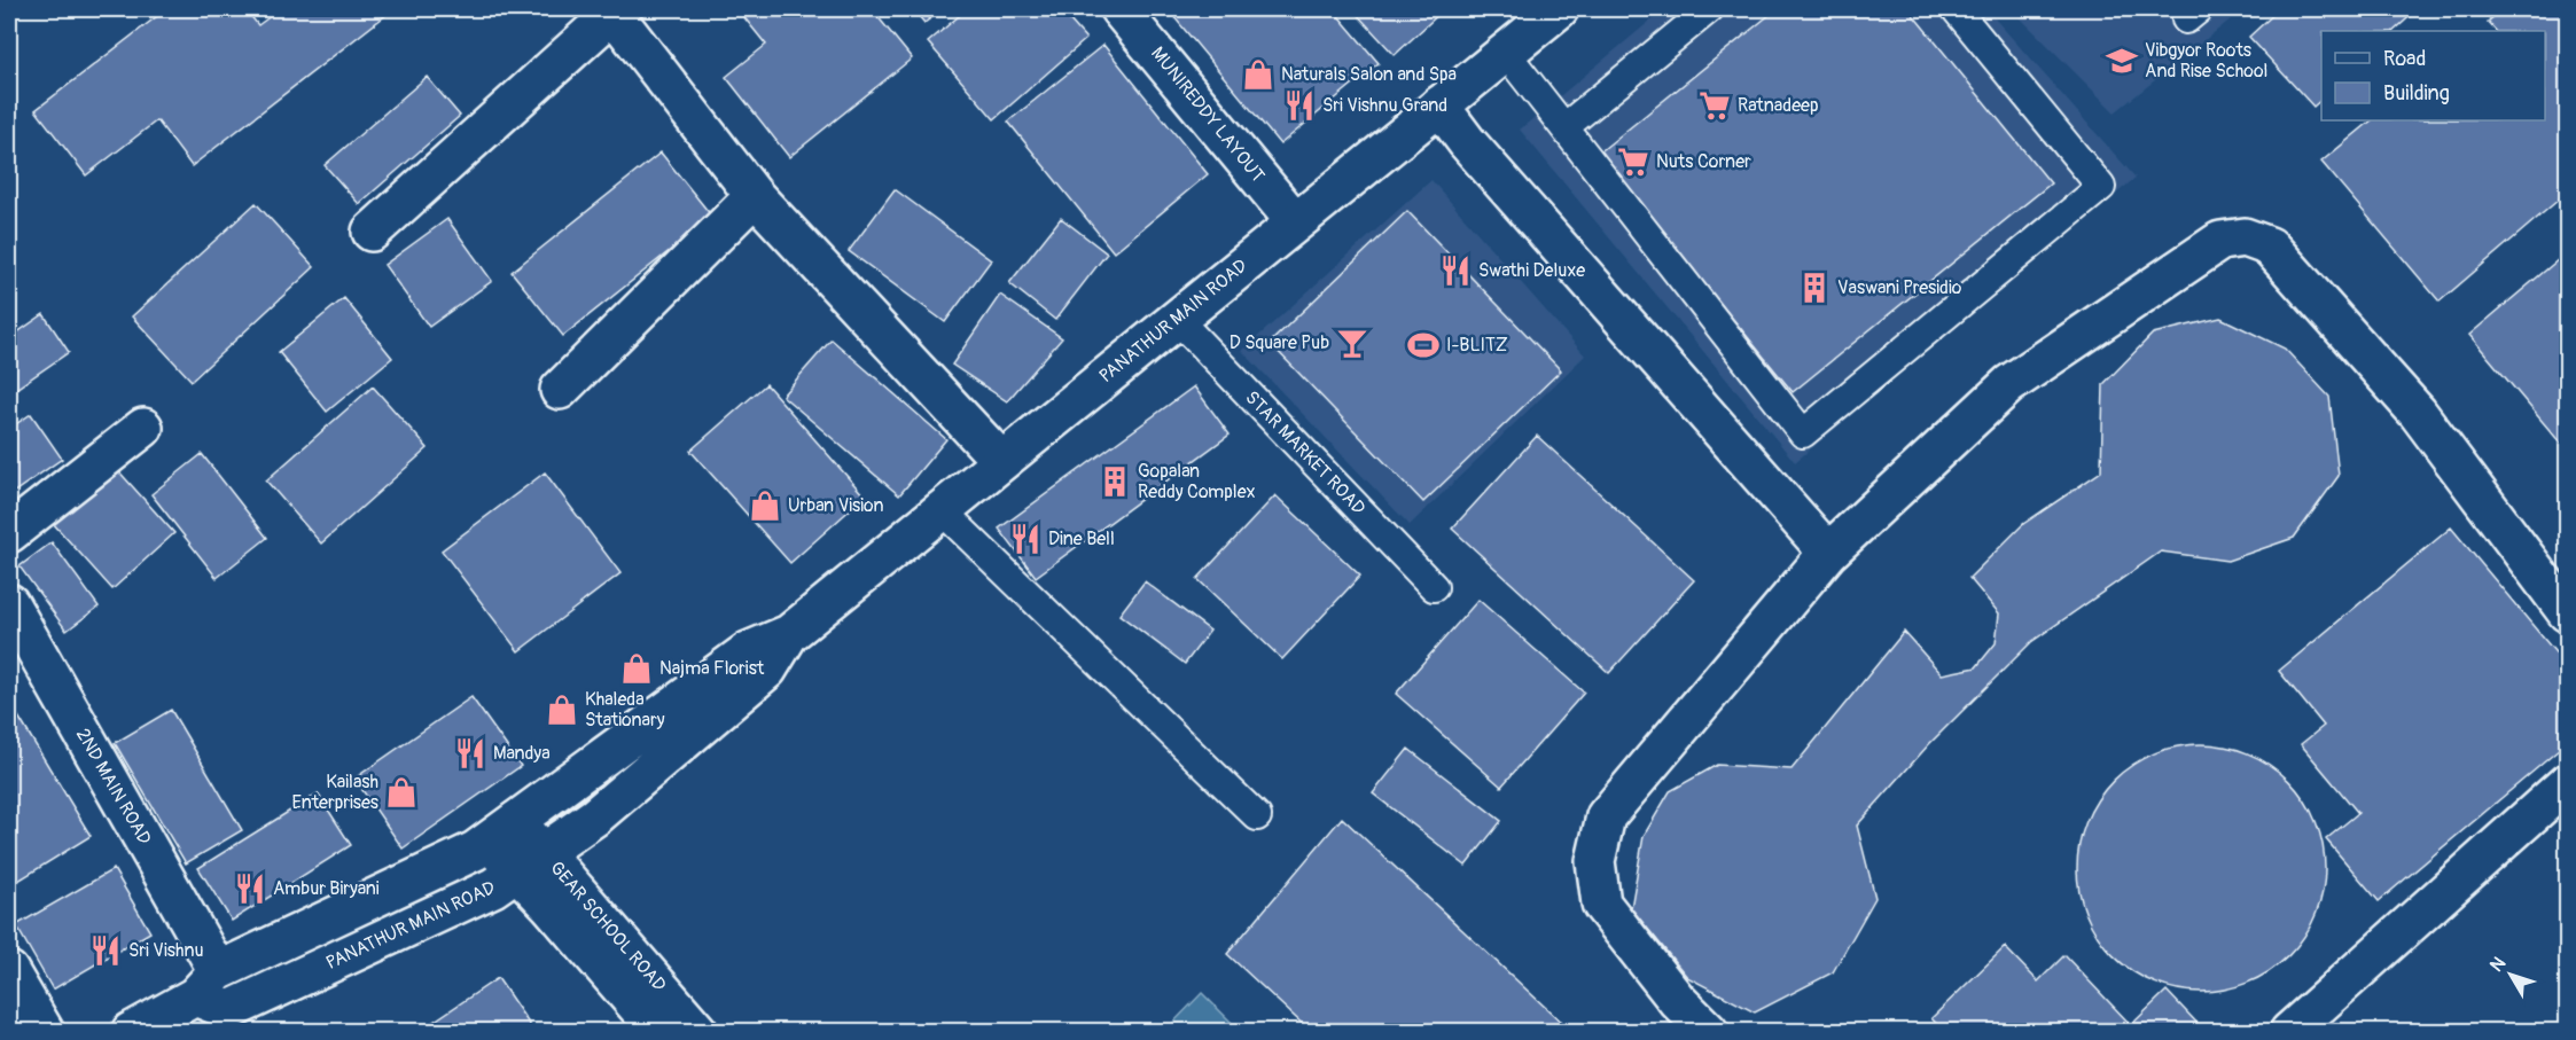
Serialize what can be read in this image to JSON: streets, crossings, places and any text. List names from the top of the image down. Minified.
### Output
{"streets":{"street":["MUNIREDDY LAYOUT","PANATHUR MAIN ROAD","2ND MAIN ROAD","GEAR SCHOOL ROAD"],"lane":["STAR MARKET ROAD"]},"crossings":[["MUNIREDDY LAYOUT","PANATHUR MAIN ROAD"],["PANATHUR MAIN ROAD","STAR MARKET ROAD"],["PANATHUR MAIN ROAD","2ND MAIN ROAD"],["PANATHUR MAIN ROAD","GEAR SCHOOL ROAD"]],"places":{"school or university":["Vibgyor Roots And Rise School"],"shop":["Naturals Salon and Spa","Urban Vision","Najma Florist","Khaleda Stationary","Kailash Enterprises"],"restaurant":["Sri Vishnu Grand","Swathi Deluxe","Dine Bell","Mandya","Ambur Biryani","Sri Vishnu"],"supermarket":["Ratnadeep","Nuts Corner"],"building":["Vaswani Presidio","Gopalan Reddy Complex"],"bar":["D Square Pub"],"sports":["I-BLITZ"]},"legend":["Road","Building"],"north":"top left"}
